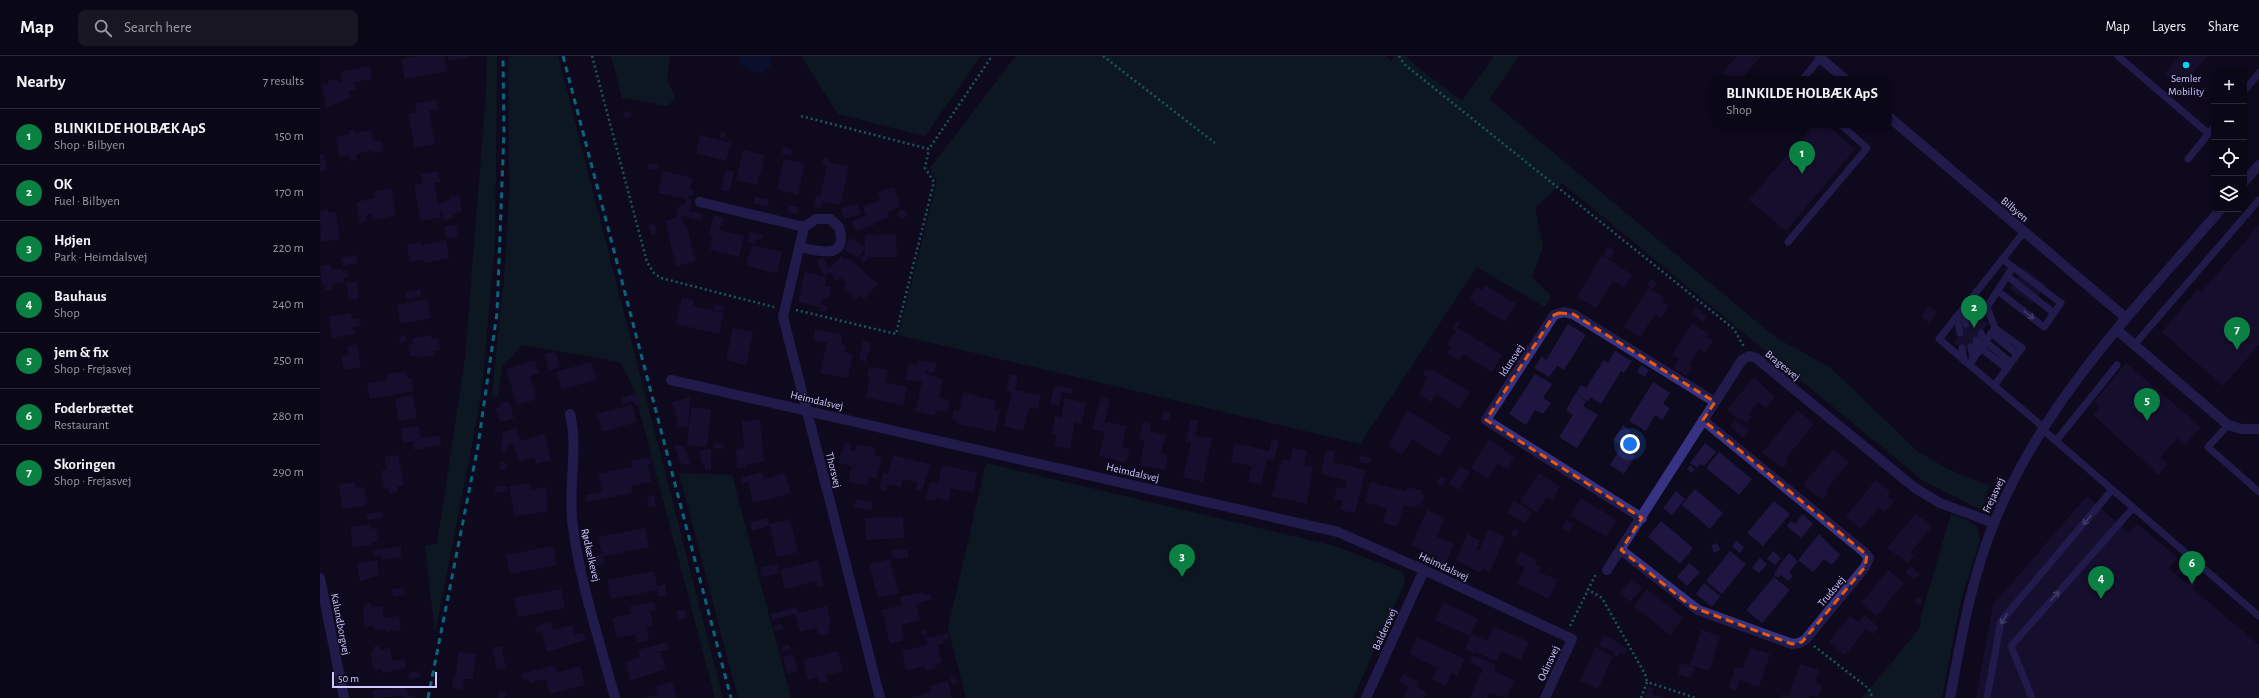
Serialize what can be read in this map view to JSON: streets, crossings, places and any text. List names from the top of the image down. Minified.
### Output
{"streets":{"street":["Bilbyen","Idunsvej","Bragesvej","Heimdalsvej","Thorsvej","Frejasvej","Rødkælkevej","Trudsvej","Kalundborgvej","Baldersvej","Odinsvej"]},"crossings":[["Bilbyen","Frejasvej"],["Idunsvej","Bragesvej"],["Bragesvej","Frejasvej"],["Bragesvej","Trudsvej"],["Heimdalsvej","Thorsvej"],["Heimdalsvej","Baldersvej"],["Heimdalsvej","Odinsvej"]],"places":["Semler Mobility"],"scale_bar":"50 m","page":{"header":"Map","search":"Search here","nav":["Map","Layers","Share"],"heading":["Nearby","7 results"],"map_buttons":["+","−"],"popup":["BLINKILDE HOLBÆK ApS","Shop"],"list":[{"mark":"1","name":"BLINKILDE HOLBÆK ApS","note":"Shop · Bilbyen","value":"150 m"},{"mark":"2","name":"OK","note":"Fuel · Bilbyen","value":"170 m"},{"mark":"3","name":"Højen","note":"Park · Heimdalsvej","value":"220 m"},{"mark":"4","name":"Bauhaus","note":"Shop","value":"240 m"},{"mark":"5","name":"jem & fix","note":"Shop · Frejasvej","value":"250 m"},{"mark":"6","name":"Foderbrættet","note":"Restaurant","value":"280 m"},{"mark":"7","name":"Skoringen","note":"Shop · Frejasvej","value":"290 m"}],"pins":["1","2","7","5","3","6","4"],"scale":"50 m"}}
